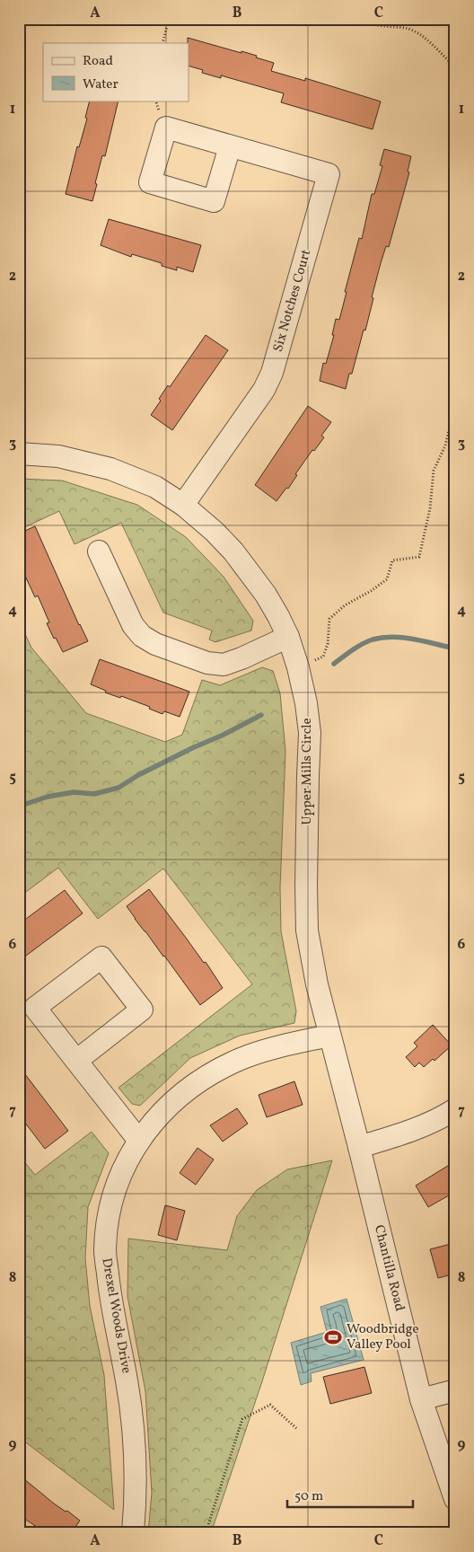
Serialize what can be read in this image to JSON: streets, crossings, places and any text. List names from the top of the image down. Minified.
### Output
{"streets":{"street":["Six Notches Court","Upper Mills Circle","Chantilla Road","Drexel Woods Drive"]},"crossings":[["Six Notches Court","Upper Mills Circle"],["Upper Mills Circle","Chantilla Road"],["Upper Mills Circle","Drexel Woods Drive"],["Chantilla Road","Drexel Woods Drive"]],"places":{"sports":["Woodbridge Valley Pool"]},"legend":["Road","Water"],"scale_bar":"50 m","grid":{"columns":["A","B","C"],"rows":["1","2","3","4","5","6","7","8","9"]}}
